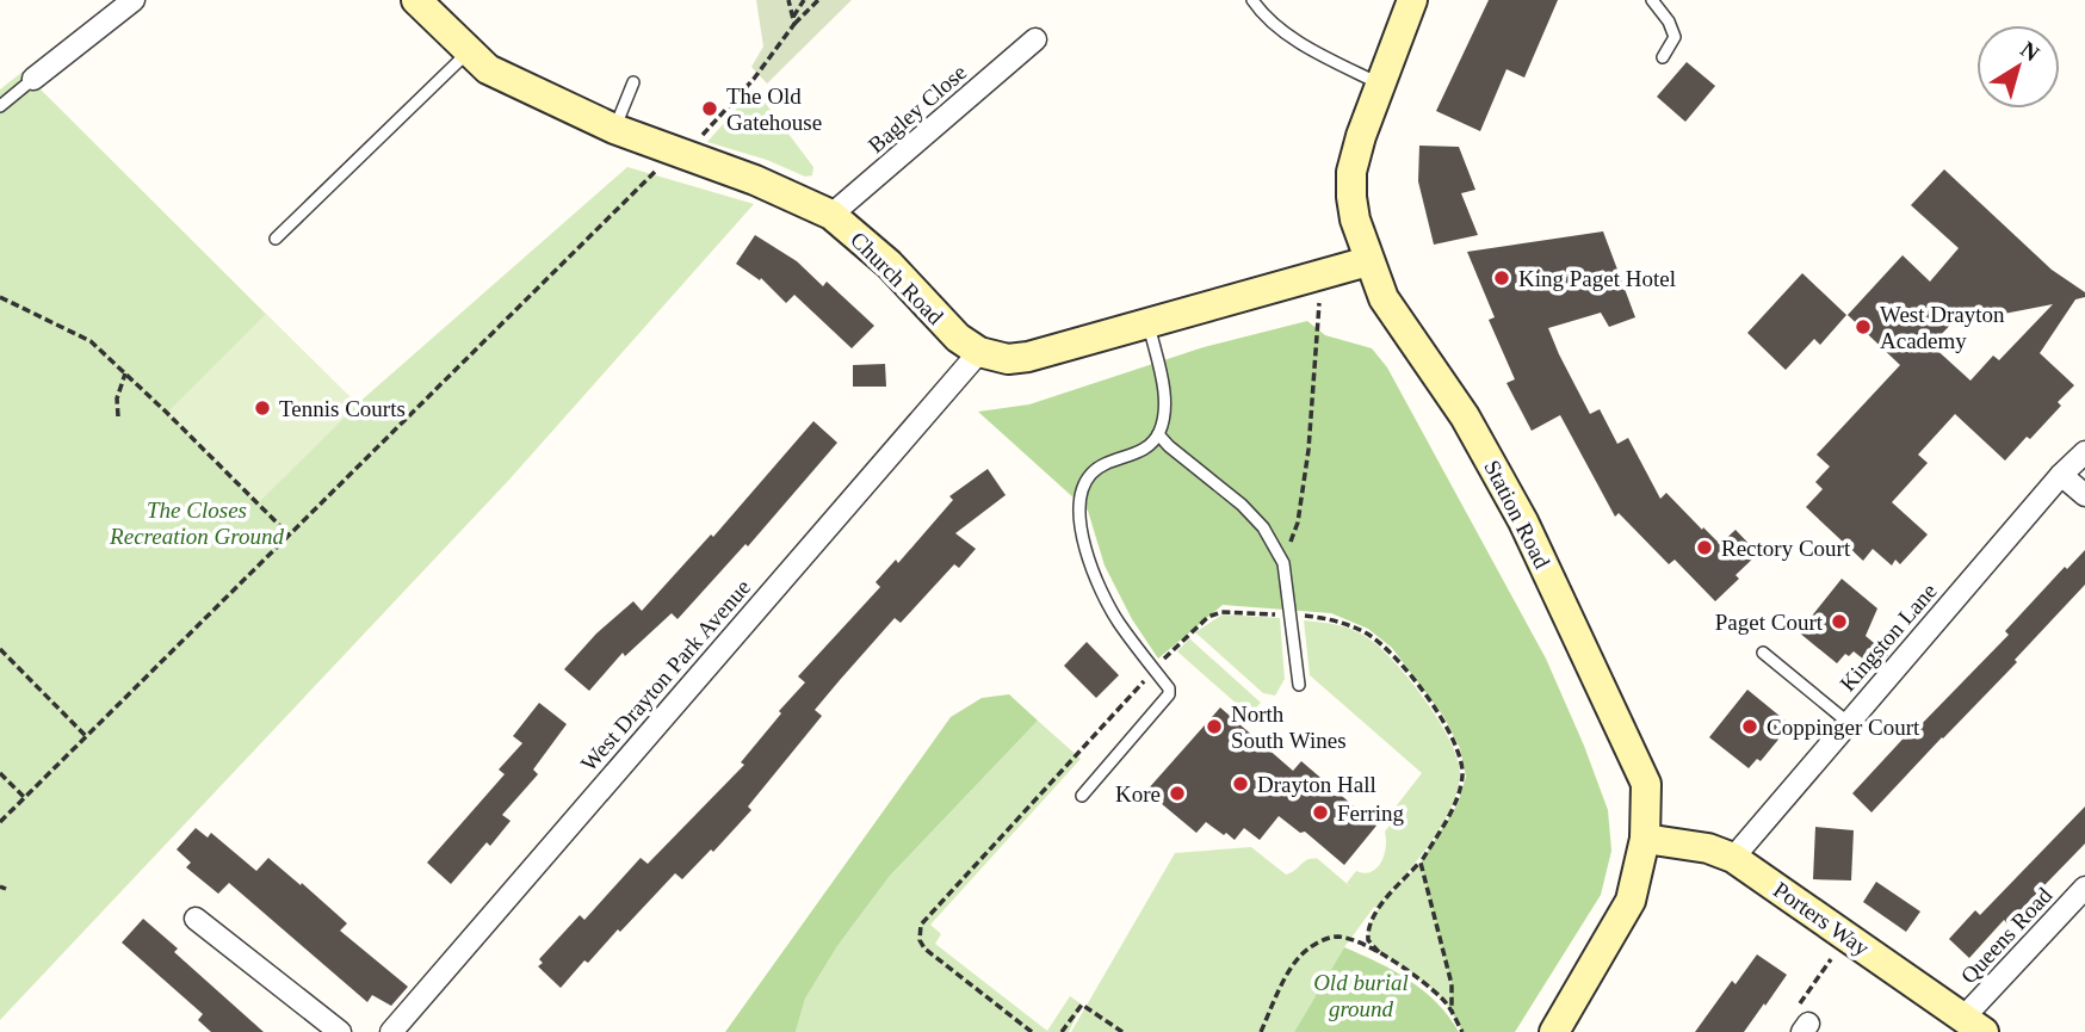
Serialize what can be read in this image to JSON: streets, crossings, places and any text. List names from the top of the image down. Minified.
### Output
{"streets":{"street":["Bagley Close","Church Road","Station Road","Kingston Lane","West Drayton Park Avenue","Porters Way","Queens Road"]},"crossings":[["Bagley Close","Church Road"],["Church Road","Station Road"],["Church Road","West Drayton Park Avenue"],["Station Road","Porters Way"],["Kingston Lane","Porters Way"],["Porters Way","Queens Road"]],"parks":["The Closes Recreation Ground","Old burial ground"],"places":["The Old Gatehouse","King Paget Hotel","West Drayton Academy","Tennis Courts","Rectory Court","Paget Court","North South Wines","Coppinger Court","Drayton Hall","Kore","Ferring"],"north":"top right"}
